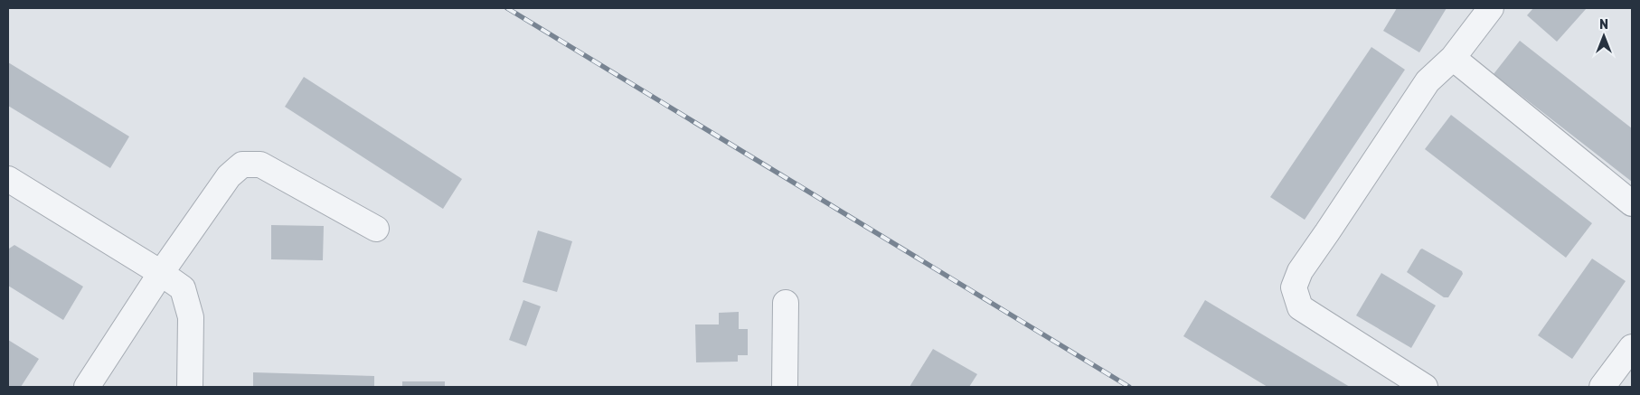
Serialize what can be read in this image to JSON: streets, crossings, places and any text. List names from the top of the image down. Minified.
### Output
{"north":"top"}
